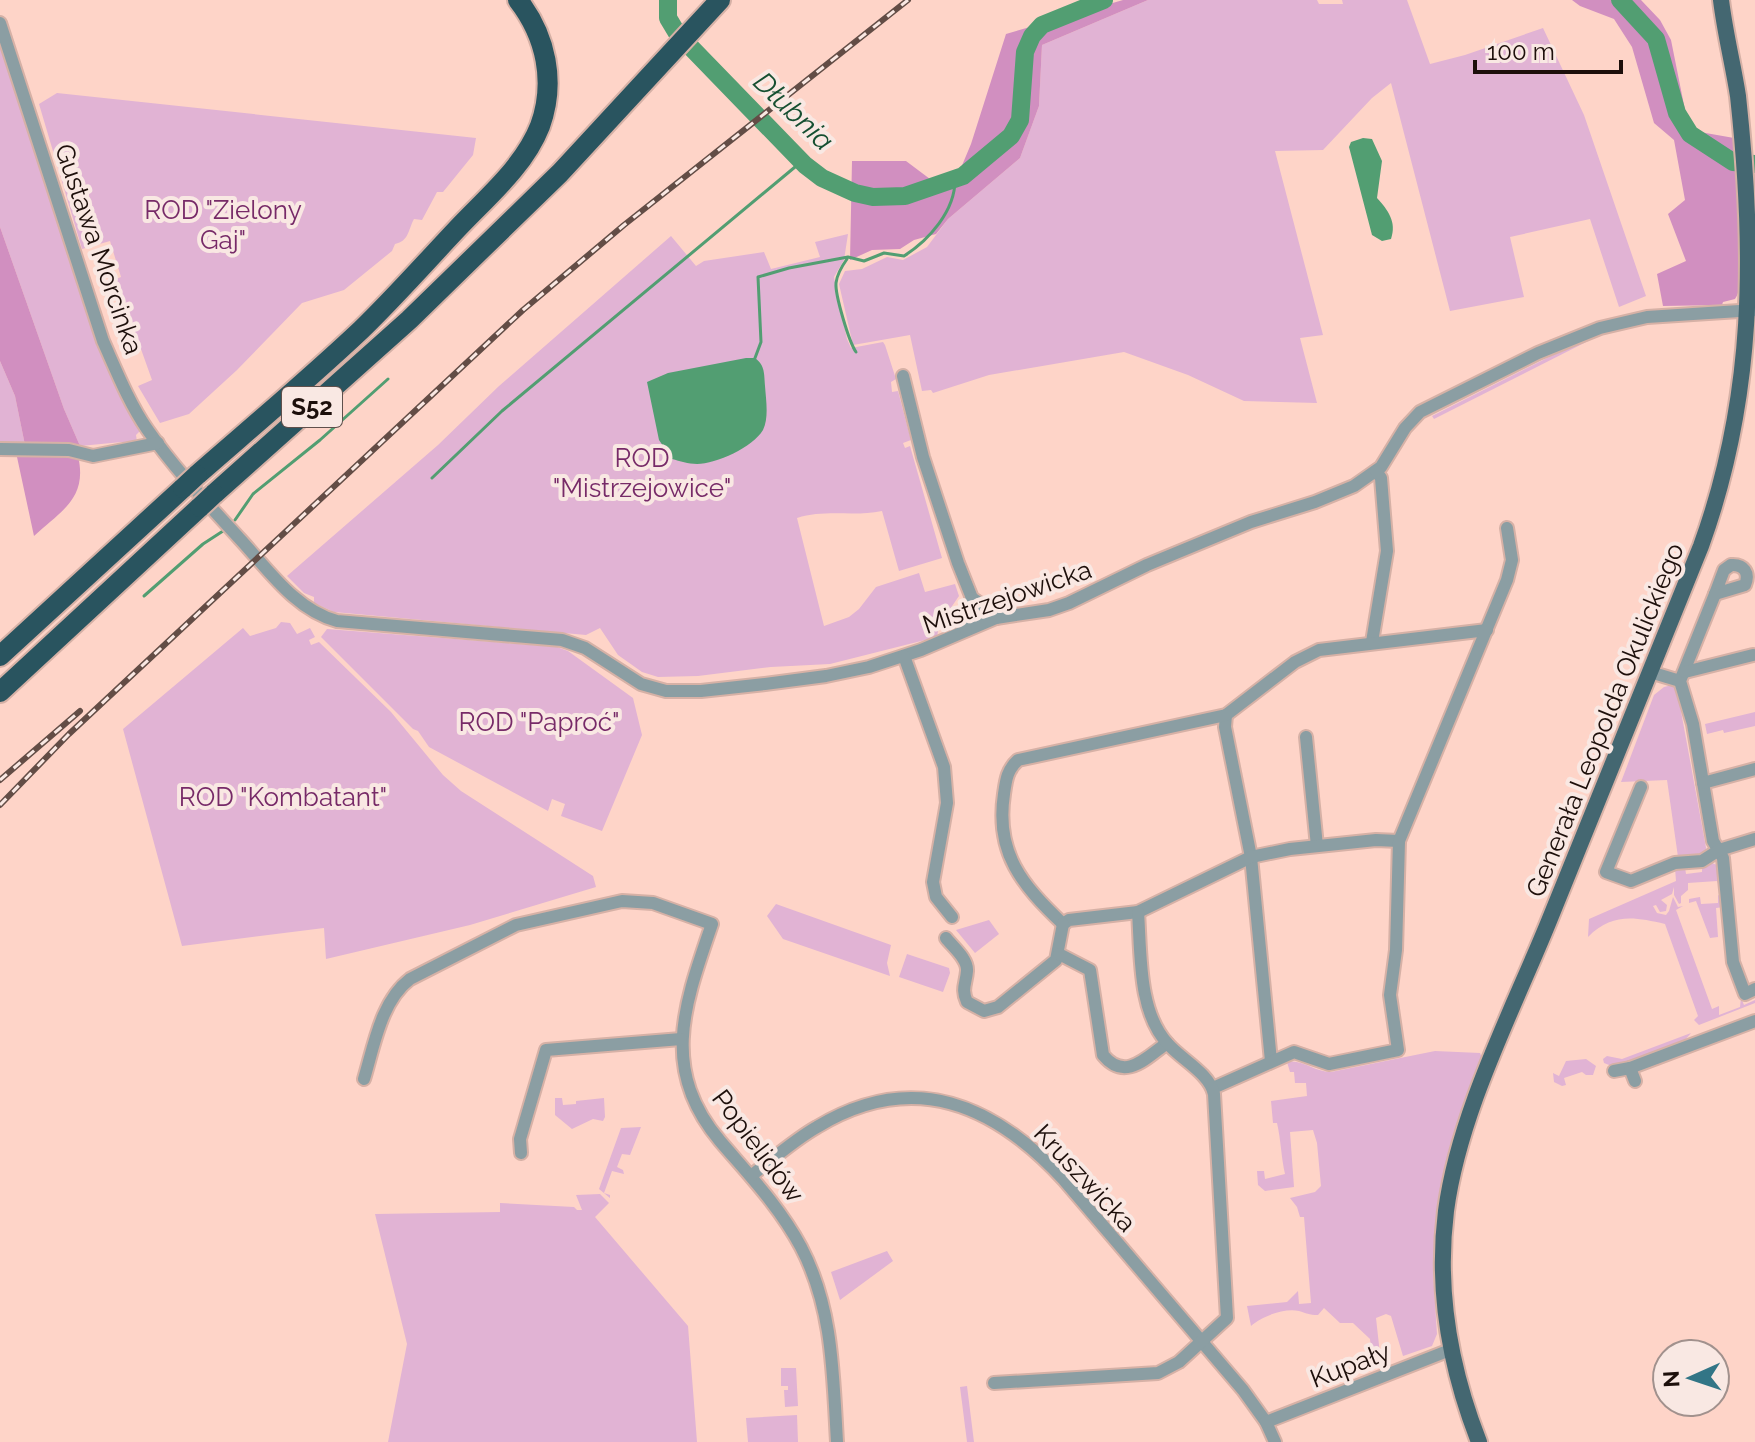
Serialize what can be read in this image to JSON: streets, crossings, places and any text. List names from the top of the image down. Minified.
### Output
{"streets":{"highway":["S52"],"main road":["Generała Leopolda Okulickiego"],"street":["Gustawa Morcinka","Mistrzejowicka","Popielidów","Kruszwicka","Kupały"]},"crossings":[["Gustawa Morcinka","Mistrzejowicka"],["Mistrzejowicka","Generała Leopolda Okulickiego"],["Generała Leopolda Okulickiego","Kupały"],["Popielidów","Kruszwicka"],["Kruszwicka","Kupały"]],"water":["Dłubnia"],"parks":["ROD \"Zielony Gaj\"","ROD \"Mistrzejowice\"","ROD \"Paproć\"","ROD \"Kombatant\""],"scale_bar":"100 m","north":"left"}
